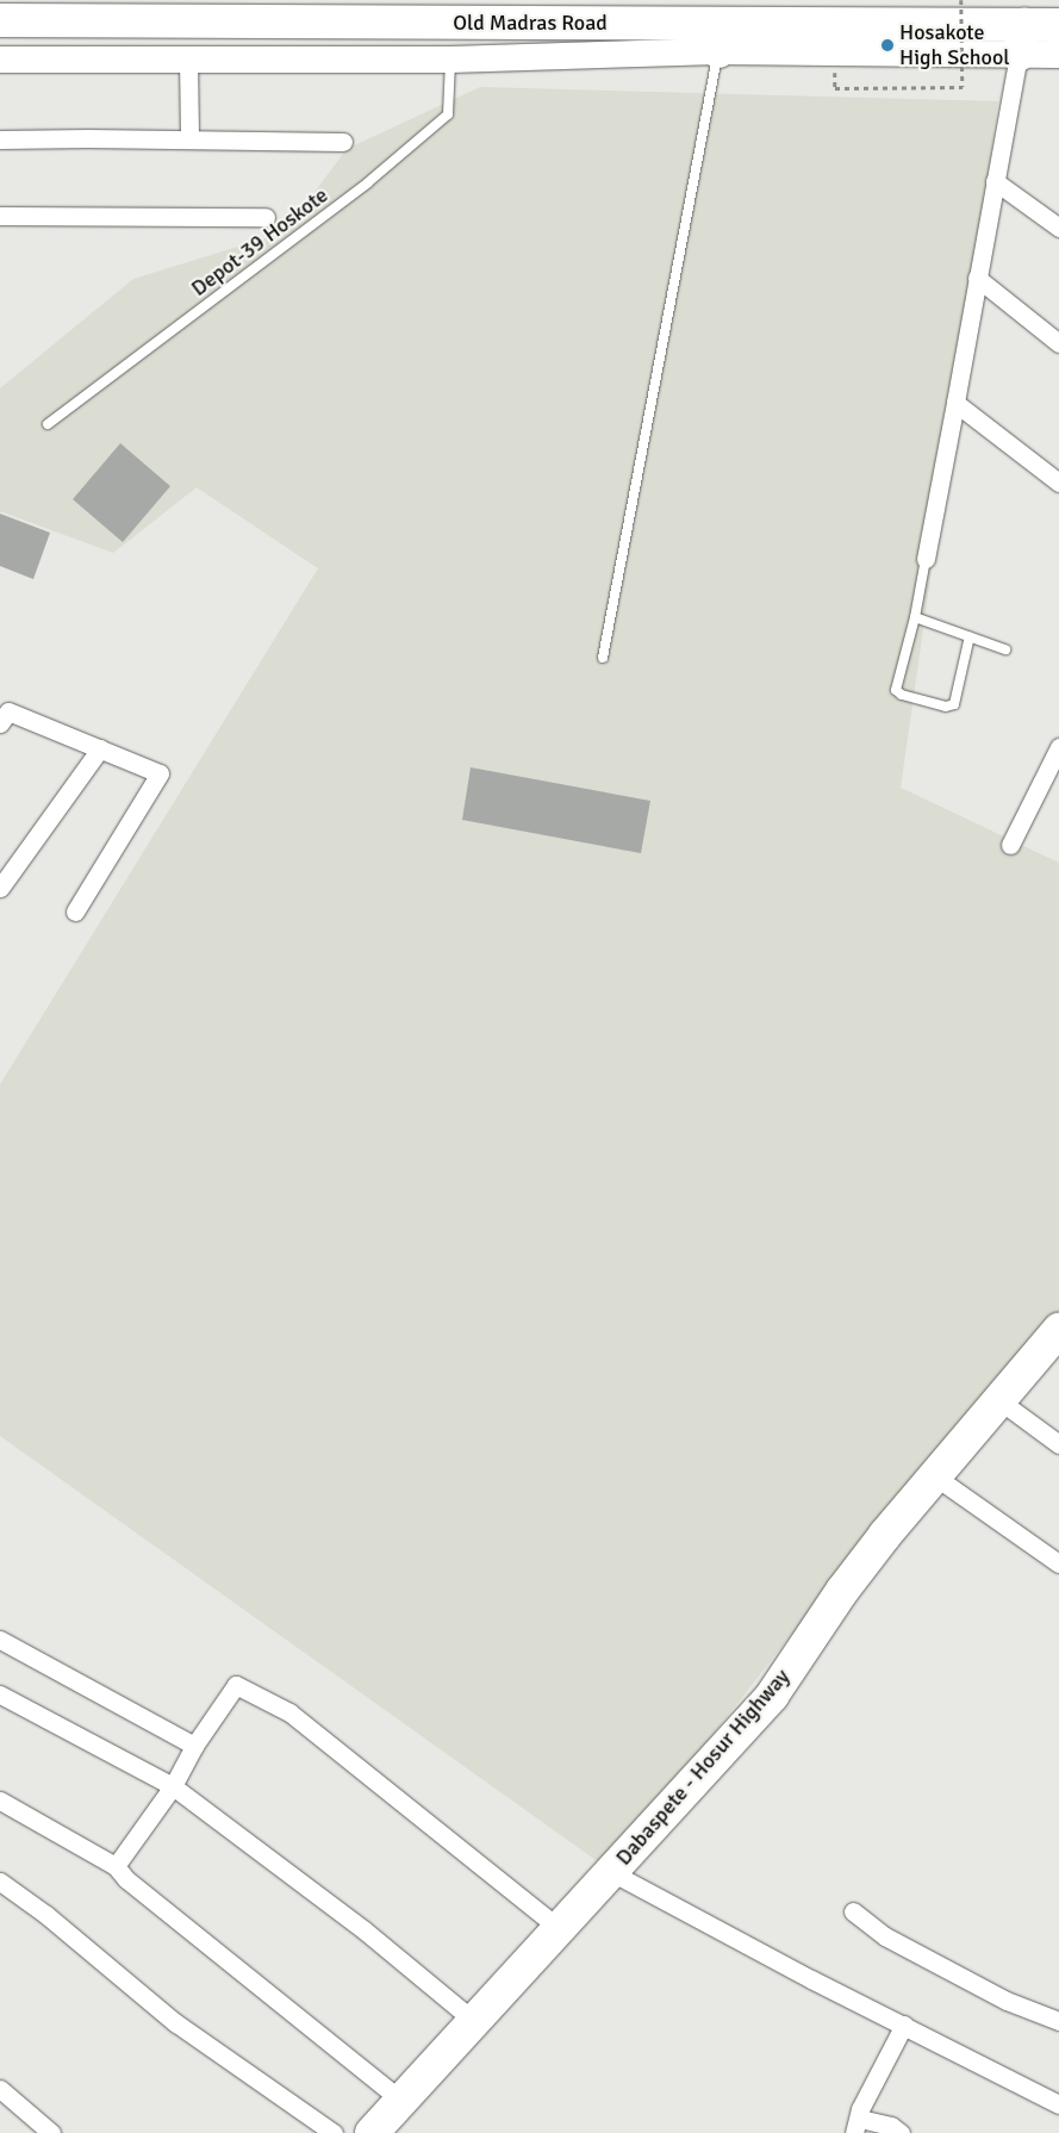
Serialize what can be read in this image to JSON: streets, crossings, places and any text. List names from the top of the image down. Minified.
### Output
{"streets":{"highway":["Old Madras Road","Dabaspete - Hosur Highway"],"lane":["Depot-39 Hoskote"]},"places":["Hosakote High School"]}
